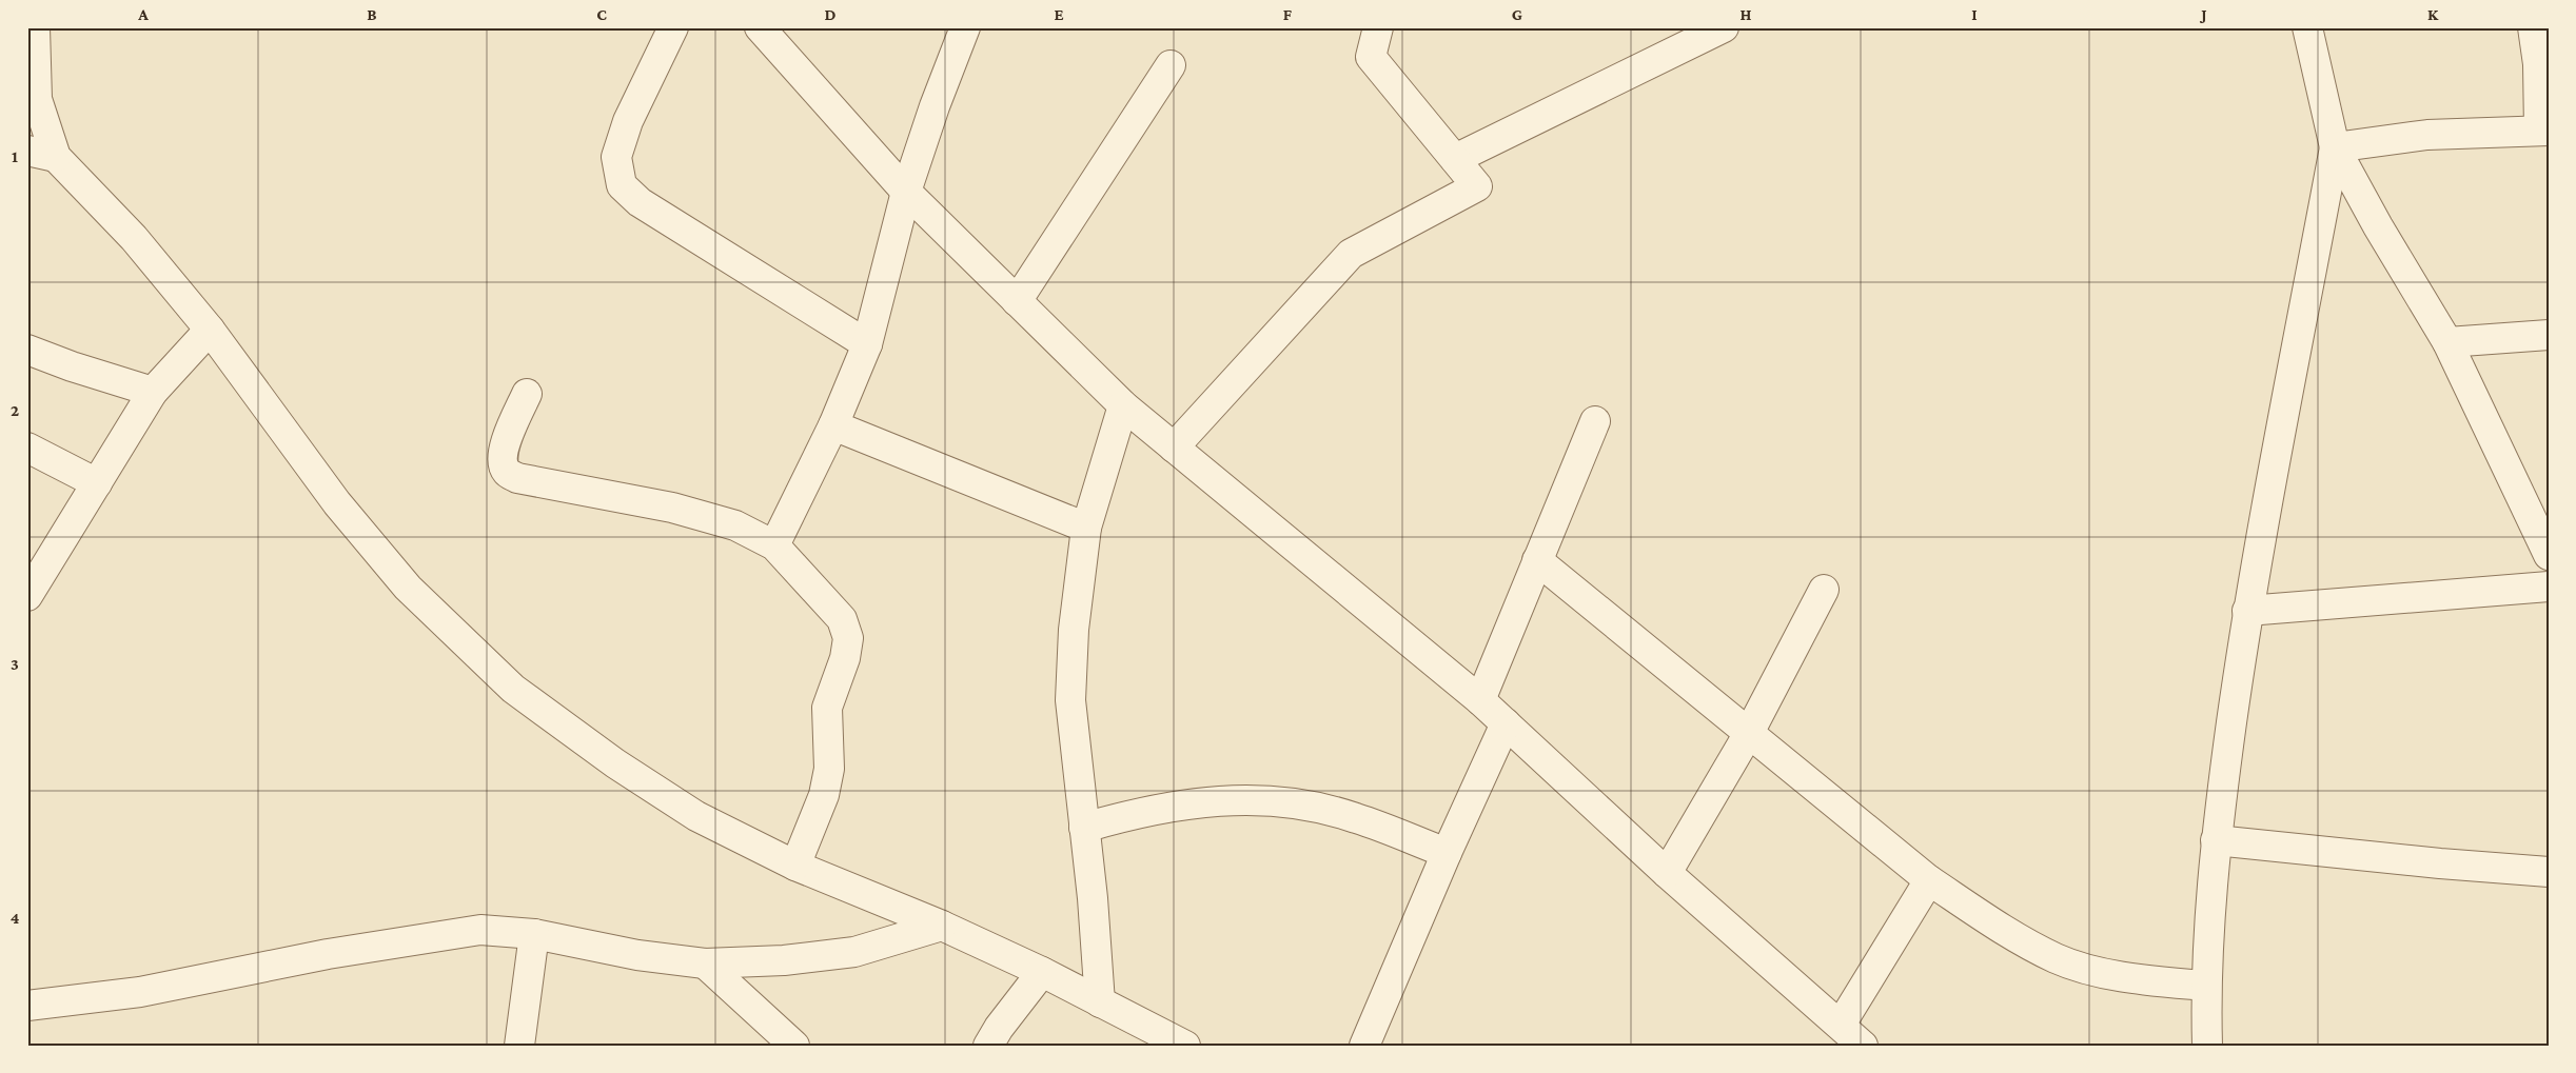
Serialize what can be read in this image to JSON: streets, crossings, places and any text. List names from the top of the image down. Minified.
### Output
{"grid":{"columns":["A","B","C","D","E","F","G","H","I","J","K"],"rows":["1","2","3","4"]}}
